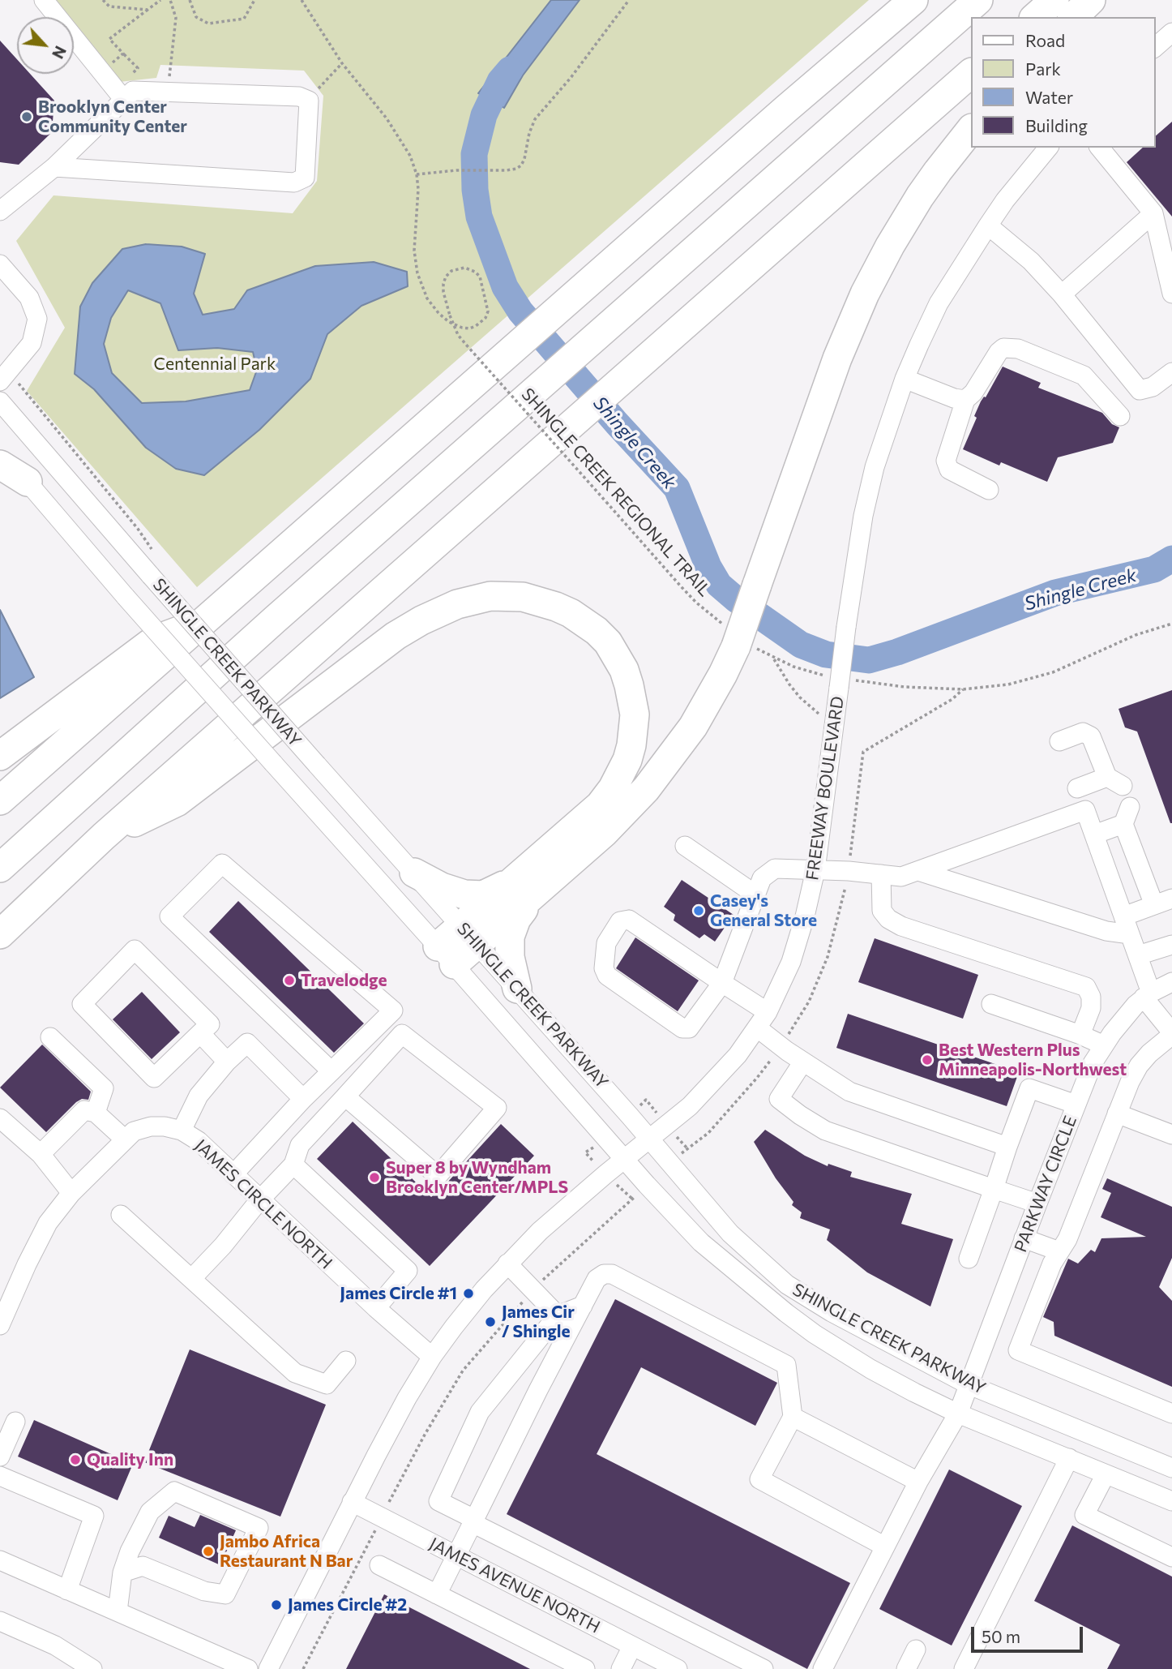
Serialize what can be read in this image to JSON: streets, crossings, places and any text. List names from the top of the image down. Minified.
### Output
{"streets":{"street":["SHINGLE CREEK PARKWAY","FREEWAY BOULEVARD","PARKWAY CIRCLE","JAMES CIRCLE NORTH","JAMES AVENUE NORTH"],"path":["SHINGLE CREEK REGIONAL TRAIL"]},"crossings":[["SHINGLE CREEK REGIONAL TRAIL","FREEWAY BOULEVARD"],["SHINGLE CREEK PARKWAY","FREEWAY BOULEVARD"],["SHINGLE CREEK PARKWAY","PARKWAY CIRCLE"],["FREEWAY BOULEVARD","JAMES CIRCLE NORTH"],["FREEWAY BOULEVARD","JAMES AVENUE NORTH"]],"water":["Shingle Creek"],"parks":["Centennial Park"],"places":["Brooklyn Center Community Center","Casey's General Store","Travelodge","Best Western Plus Minneapolis-Northwest","Super 8 by Wyndham Brooklyn Center/MPLS","James Circle #1","James Cir / Shingle","Quality Inn","Jambo Africa Restaurant N Bar","James Circle #2"],"legend":["Road","Park","Water","Building"],"scale_bar":"50 m","north":"bottom right"}
